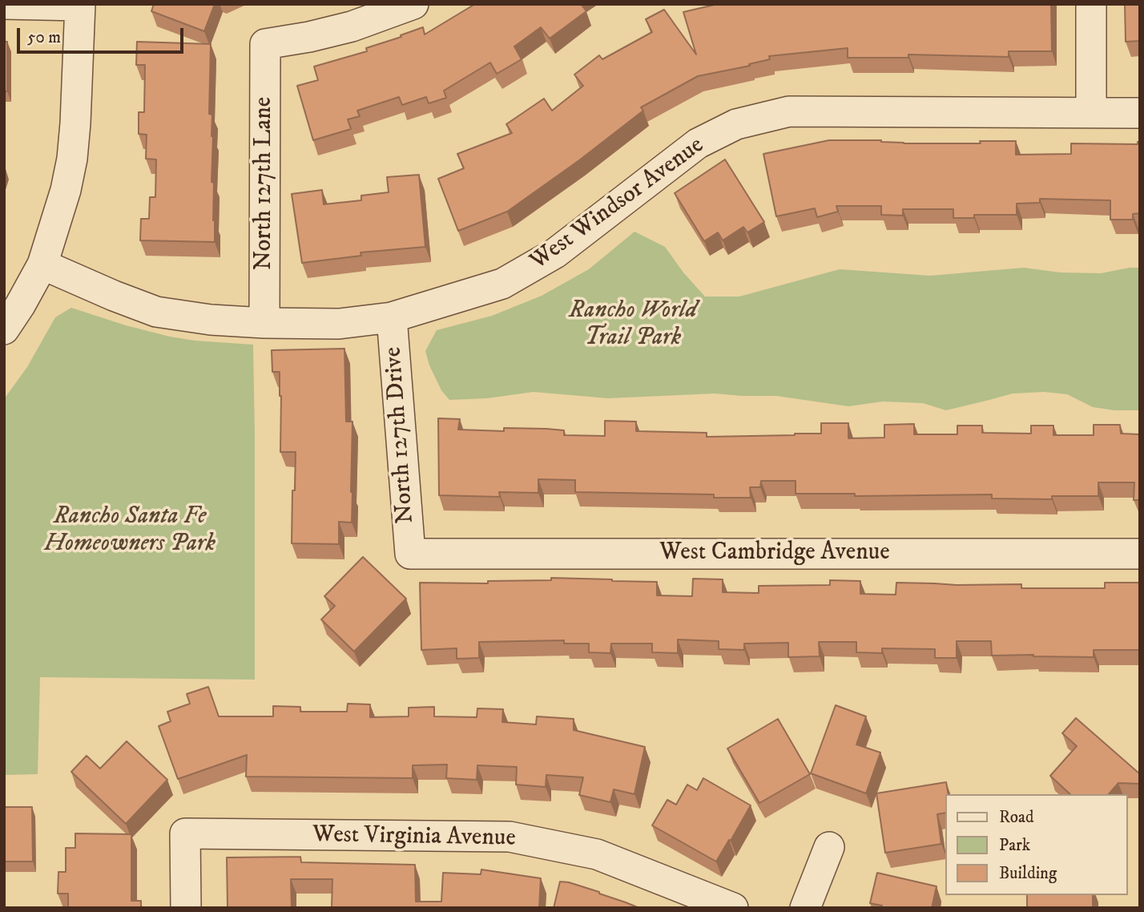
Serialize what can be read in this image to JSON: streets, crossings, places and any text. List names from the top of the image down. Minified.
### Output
{"streets":{"street":["North 127th Lane","West Windsor Avenue","North 127th Drive","West Cambridge Avenue","West Virginia Avenue"]},"crossings":[["North 127th Lane","West Windsor Avenue"],["West Windsor Avenue","North 127th Drive"],["North 127th Drive","West Cambridge Avenue"]],"parks":["Rancho World Trail Park","Rancho Santa Fe Homeowners Park"],"legend":["Road","Park","Building"],"scale_bar":"50 m"}
